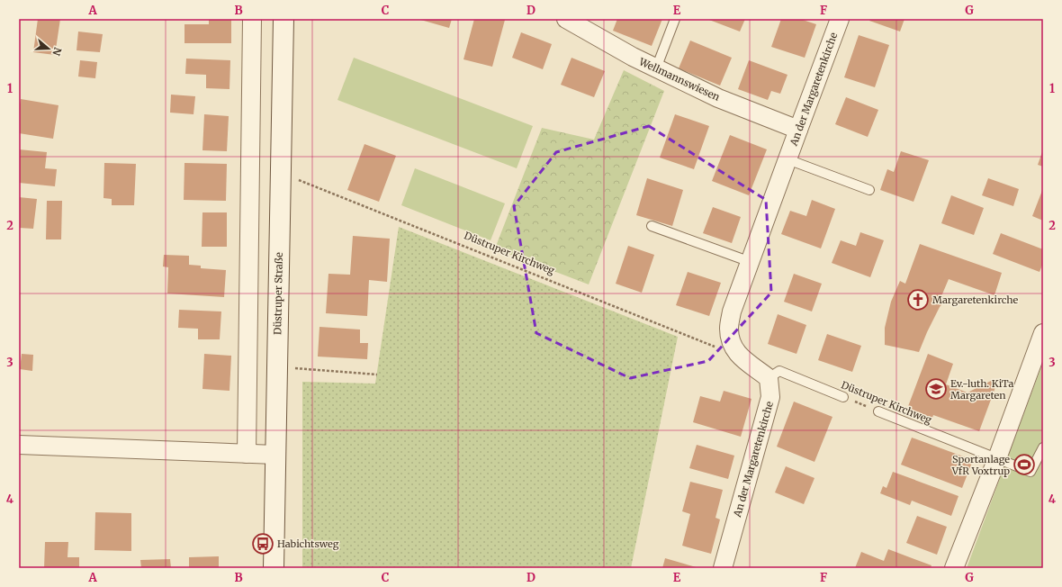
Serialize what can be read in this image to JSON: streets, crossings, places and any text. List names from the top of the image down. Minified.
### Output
{"streets":{"street":["Wellmannswiesen","An der Margaretenkirche","Düstruper Straße"],"lane":["Düstruper Kirchweg"]},"crossings":[["Wellmannswiesen","An der Margaretenkirche"],["An der Margaretenkirche","Düstruper Kirchweg"],["Düstruper Kirchweg","Düstruper Straße"]],"places":{"church":["Margaretenkirche"],"school or university":["Ev.-luth. KiTa Margareten"],"sports":["Sportanlage VfR Voxtrup"],"bus stop":["Habichtsweg"]},"north":"right","grid":{"columns":["A","B","C","D","E","F","G"],"rows":["1","2","3","4"]}}
